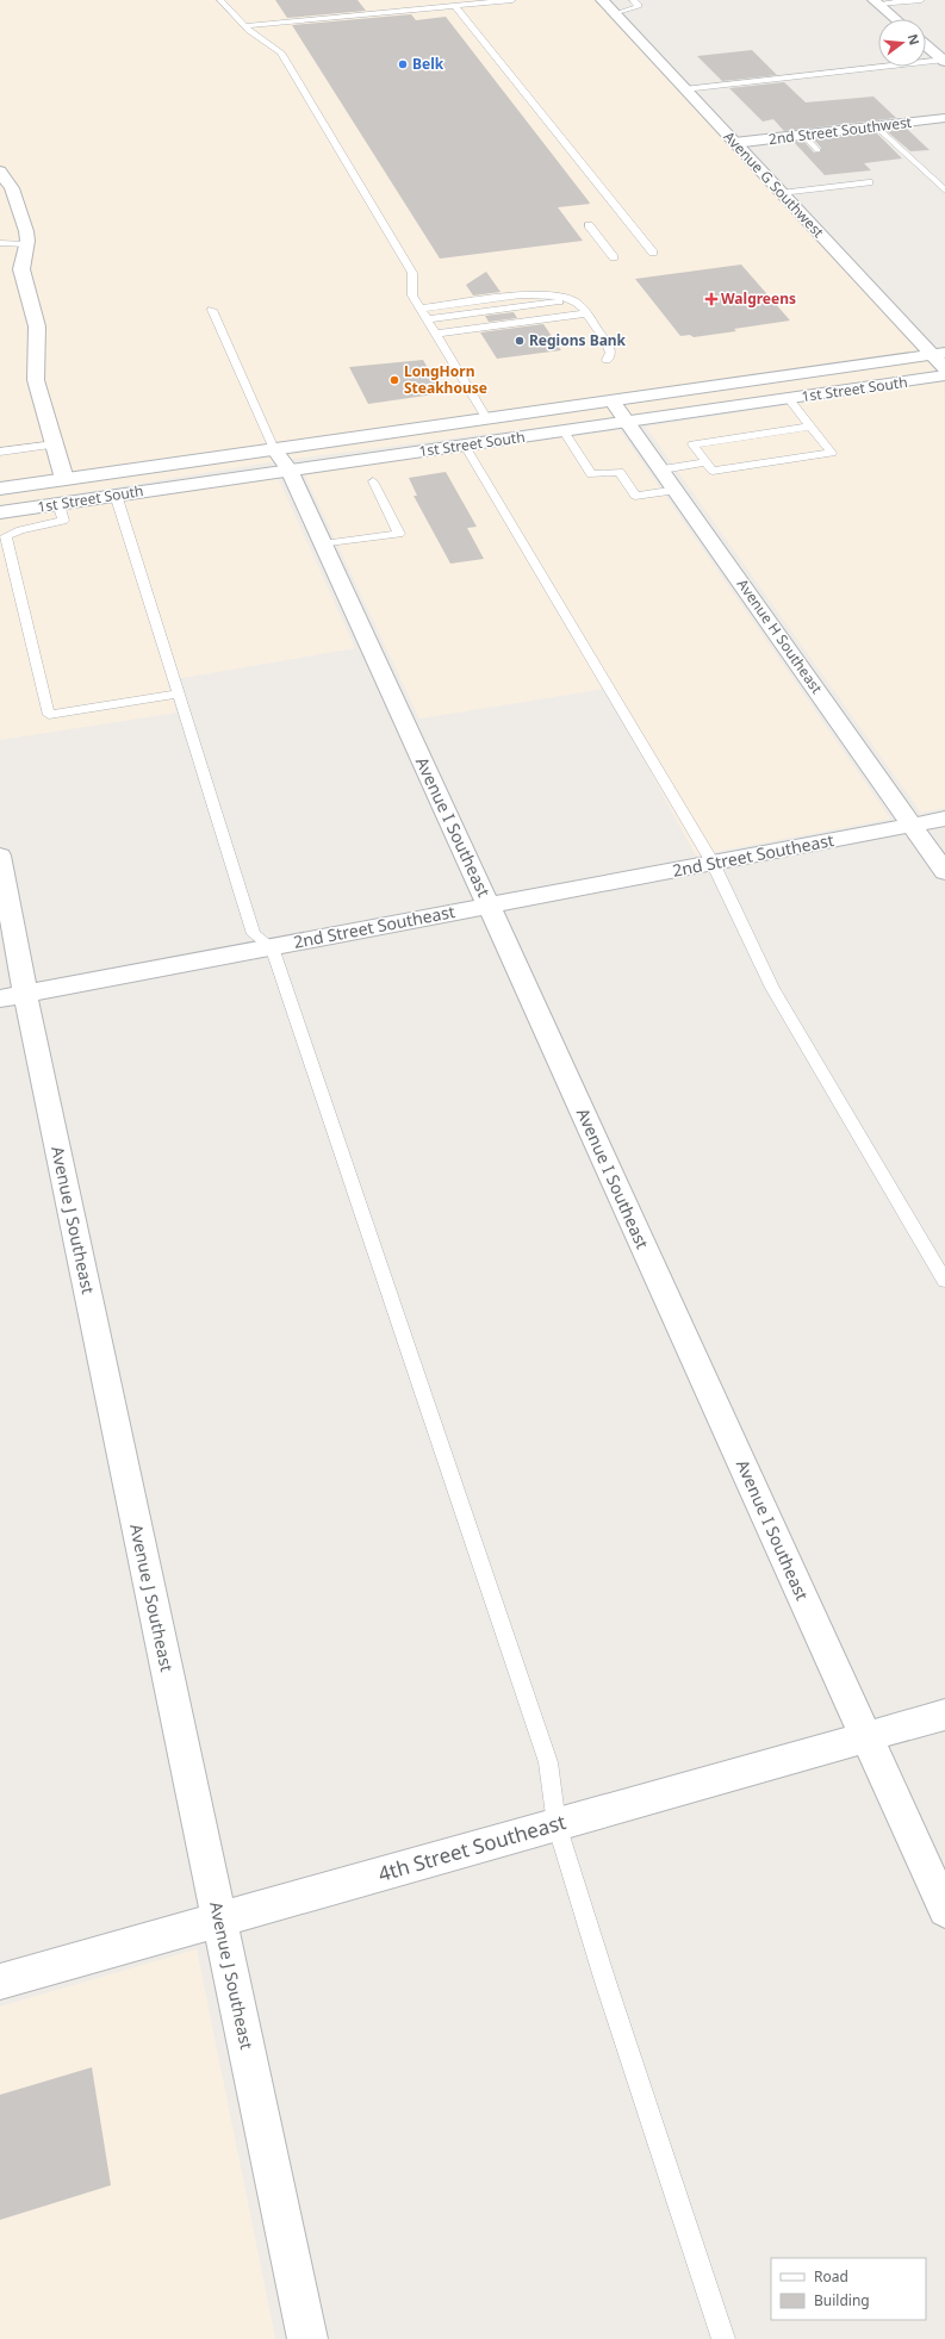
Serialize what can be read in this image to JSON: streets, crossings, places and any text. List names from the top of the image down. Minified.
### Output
{"streets":{"street":["2nd Street Southwest","Avenue G Southwest","1st Street South","Avenue H Southeast","Avenue I Southeast","2nd Street Southeast","Avenue J Southeast","4th Street Southeast"]},"crossings":[["2nd Street Southwest","Avenue G Southwest"],["Avenue G Southwest","1st Street South"],["1st Street South","Avenue H Southeast"],["1st Street South","Avenue I Southeast"],["Avenue H Southeast","2nd Street Southeast"],["Avenue I Southeast","2nd Street Southeast"],["Avenue I Southeast","4th Street Southeast"],["2nd Street Southeast","Avenue J Southeast"],["Avenue J Southeast","4th Street Southeast"]],"places":{"other":["Belk","Regions Bank","LongHorn Steakhouse"],"health":["Walgreens"]},"legend":["Road","Building"],"north":"right"}
